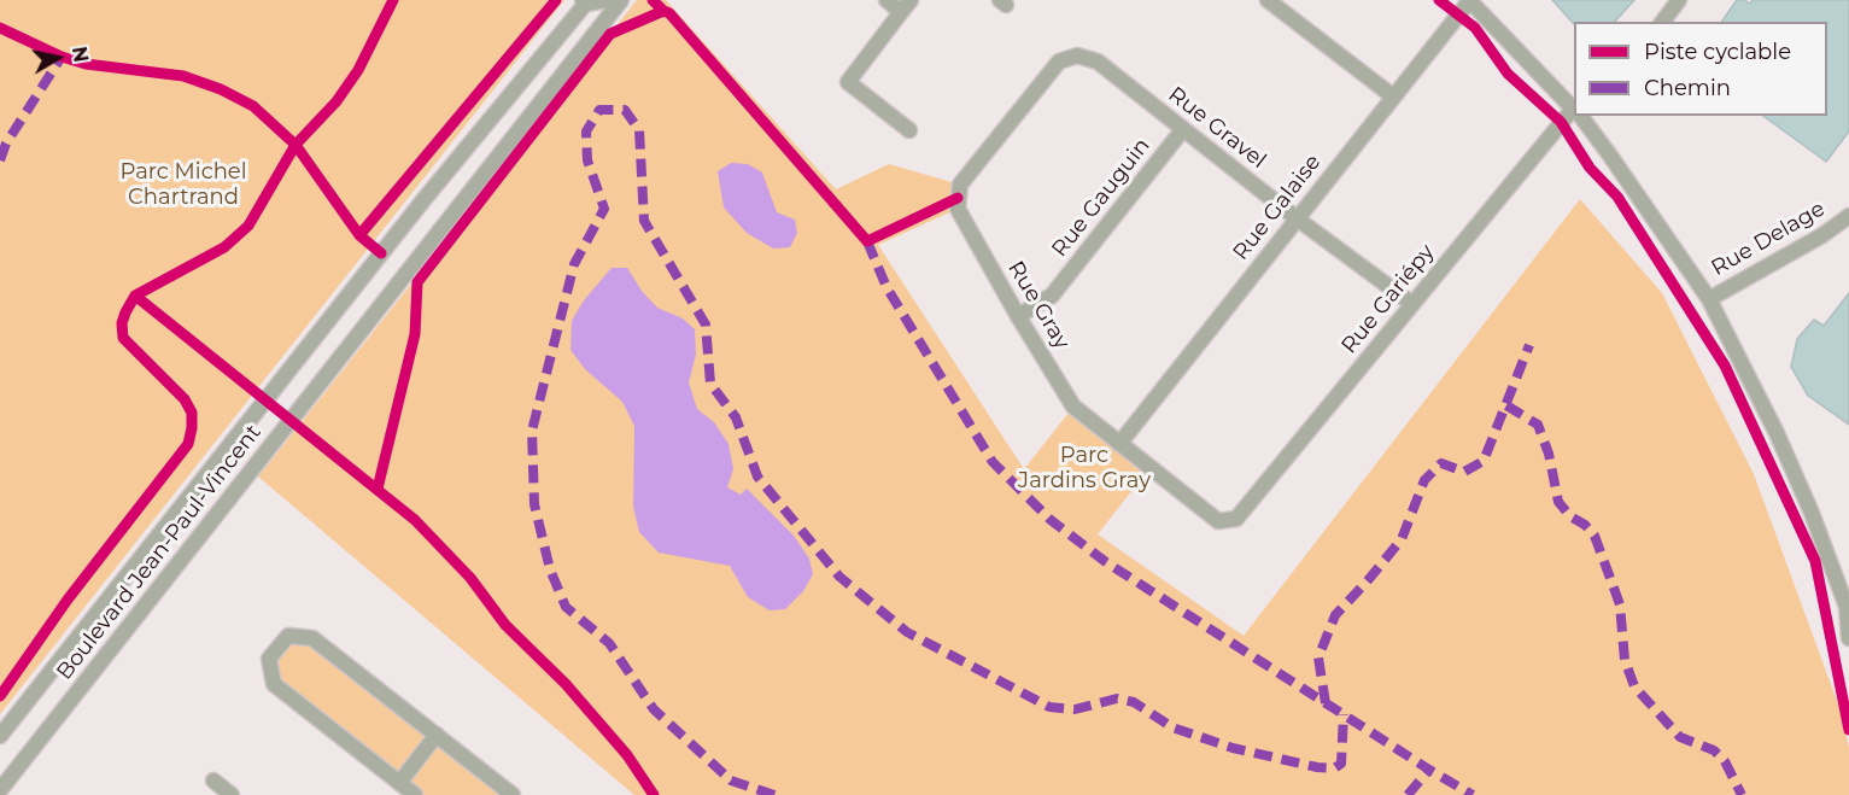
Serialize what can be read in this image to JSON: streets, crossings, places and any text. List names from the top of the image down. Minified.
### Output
{"streets":{"street":["Rue Gravel","Rue Gauguin","Rue Galaise","Rue Delage","Rue Gariépy","Rue Gray","Boulevard Jean-Paul-Vincent"]},"crossings":[["Rue Gravel","Rue Gauguin"],["Rue Gravel","Rue Galaise"],["Rue Gravel","Rue Gariépy"],["Rue Gravel","Rue Gray"],["Rue Gauguin","Rue Gray"],["Rue Galaise","Rue Gray"],["Rue Gariépy","Rue Gray"]],"parks":["Parc Michel Chartrand","Parc Jardins Gray"],"legend":["Piste cyclable","Chemin"],"north":"right"}
